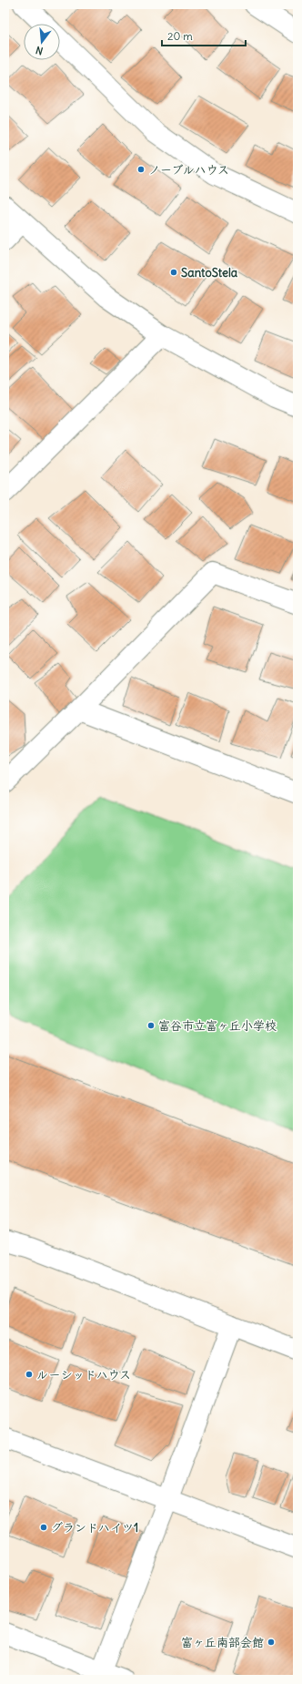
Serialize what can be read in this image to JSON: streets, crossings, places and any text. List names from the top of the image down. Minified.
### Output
{"places":["ノーブルハウス","SantoStela","富谷市立富ヶ丘小学校","ルーシッドハウス","グランドハイツ1","富ヶ丘南部会館"],"scale_bar":"20 m","north":"bottom"}
